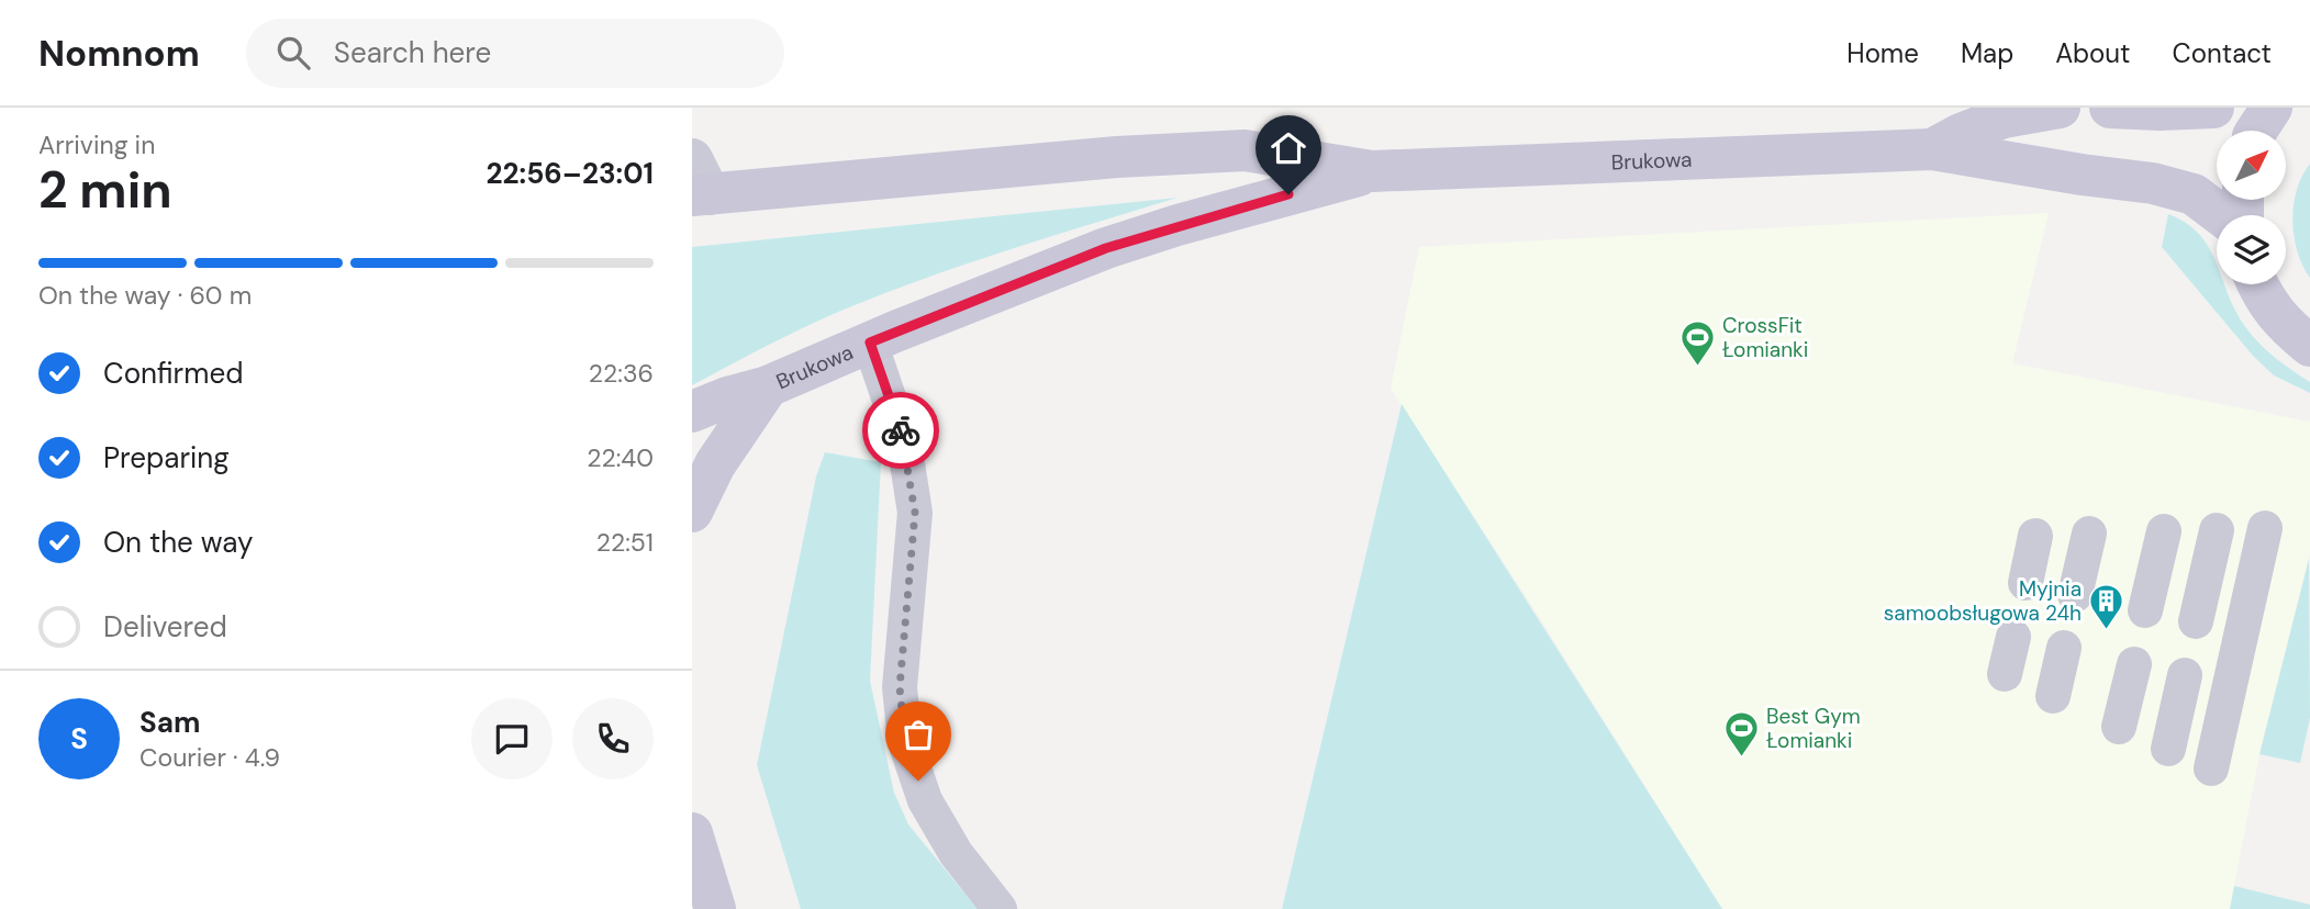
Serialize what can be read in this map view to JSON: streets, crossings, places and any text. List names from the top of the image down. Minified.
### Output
{"streets":{"street":["Brukowa"]},"places":{"sports":["CrossFit Łomianki","Best Gym Łomianki"],"building":["Myjnia samoobsługowa 24h"]},"north":"top right","page":{"header":"Nomnom","search":"Search here","nav":["Home","Map","About","Contact"],"heading":["2 min","Arriving in","22:56–23:01"],"panel":["Sam","Courier · 4.9"],"bar":"On the way · 60 m","list":[["Confirmed","22:36"],["Preparing","22:40"],["On the way","22:51"],"Delivered"],"round":"S"}}
